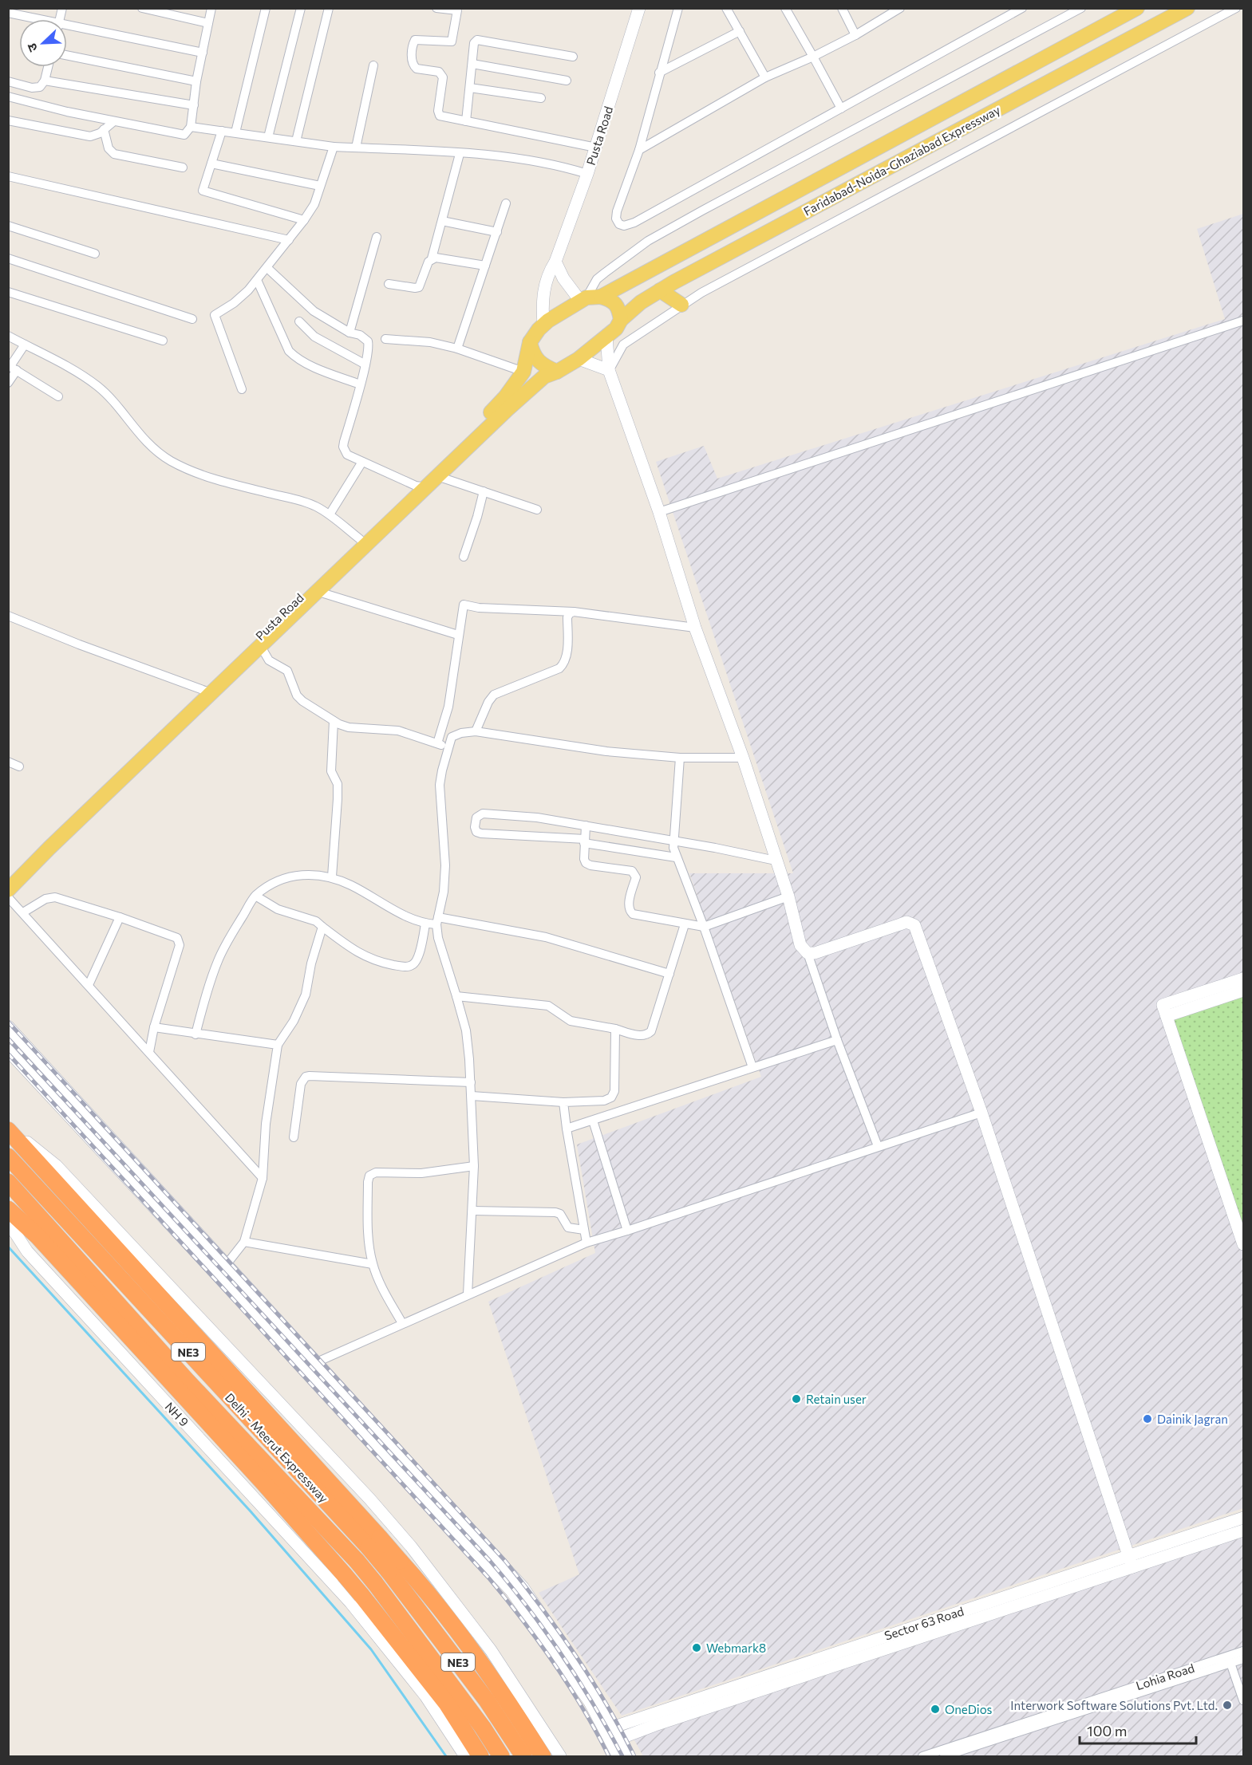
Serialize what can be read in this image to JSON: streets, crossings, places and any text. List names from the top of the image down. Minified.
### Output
{"streets":{"highway":["NE3","Delhi - Meerut Expressway"],"main road":["Pusta Road","Faridabad-Noida-Ghaziabad Expressway"],"street":["NH 9","Sector 63 Road","Lohia Road"]},"crossings":[["Pusta Road","Faridabad-Noida-Ghaziabad Expressway"]],"places":["Retain user","Dainik Jagran","Webmark8","Interwork Software Solutions Pvt. Ltd.","OneDios"],"scale_bar":"100 m","north":"bottom left"}
